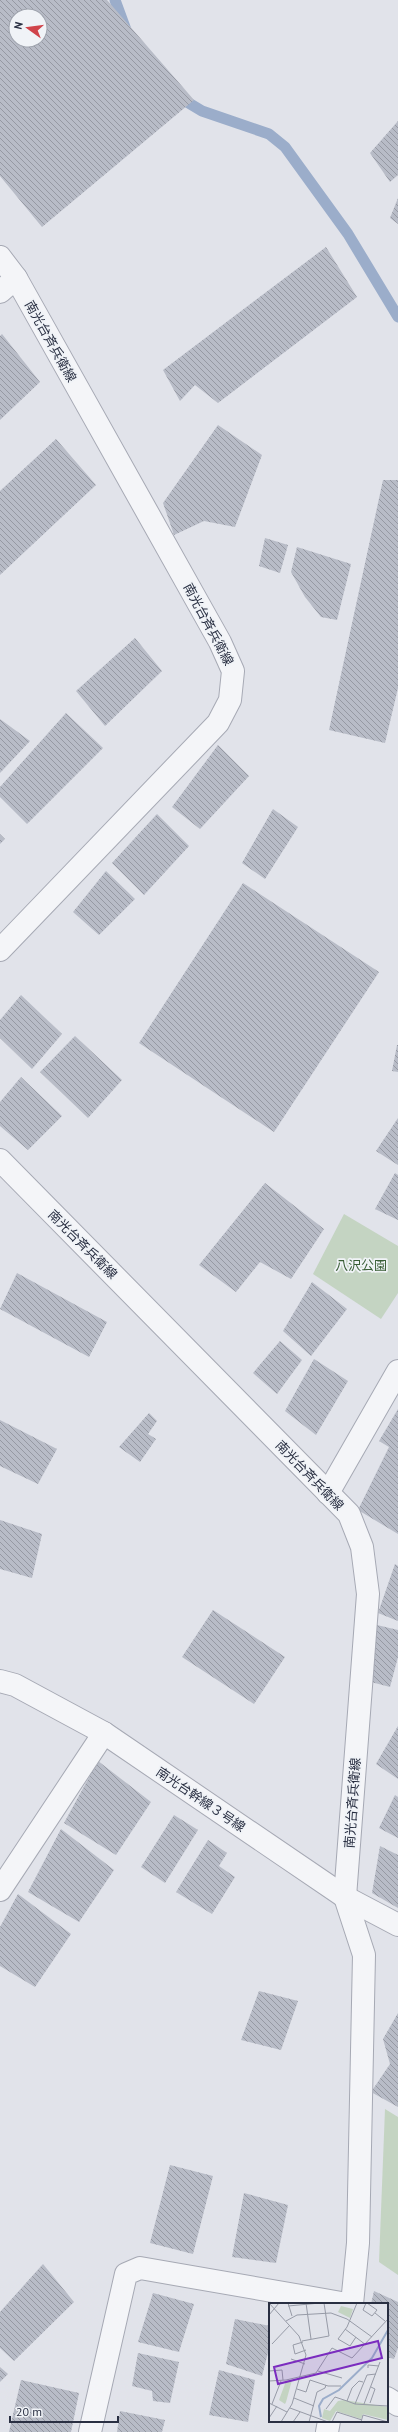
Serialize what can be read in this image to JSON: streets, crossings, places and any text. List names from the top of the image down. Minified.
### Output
{"streets":{"street":["南光台斉兵衛線","南光台幹線３号線"]},"crossings":[["南光台斉兵衛線","南光台幹線３号線"]],"parks":["八沢公園"],"scale_bar":"20 m","north":"left"}
